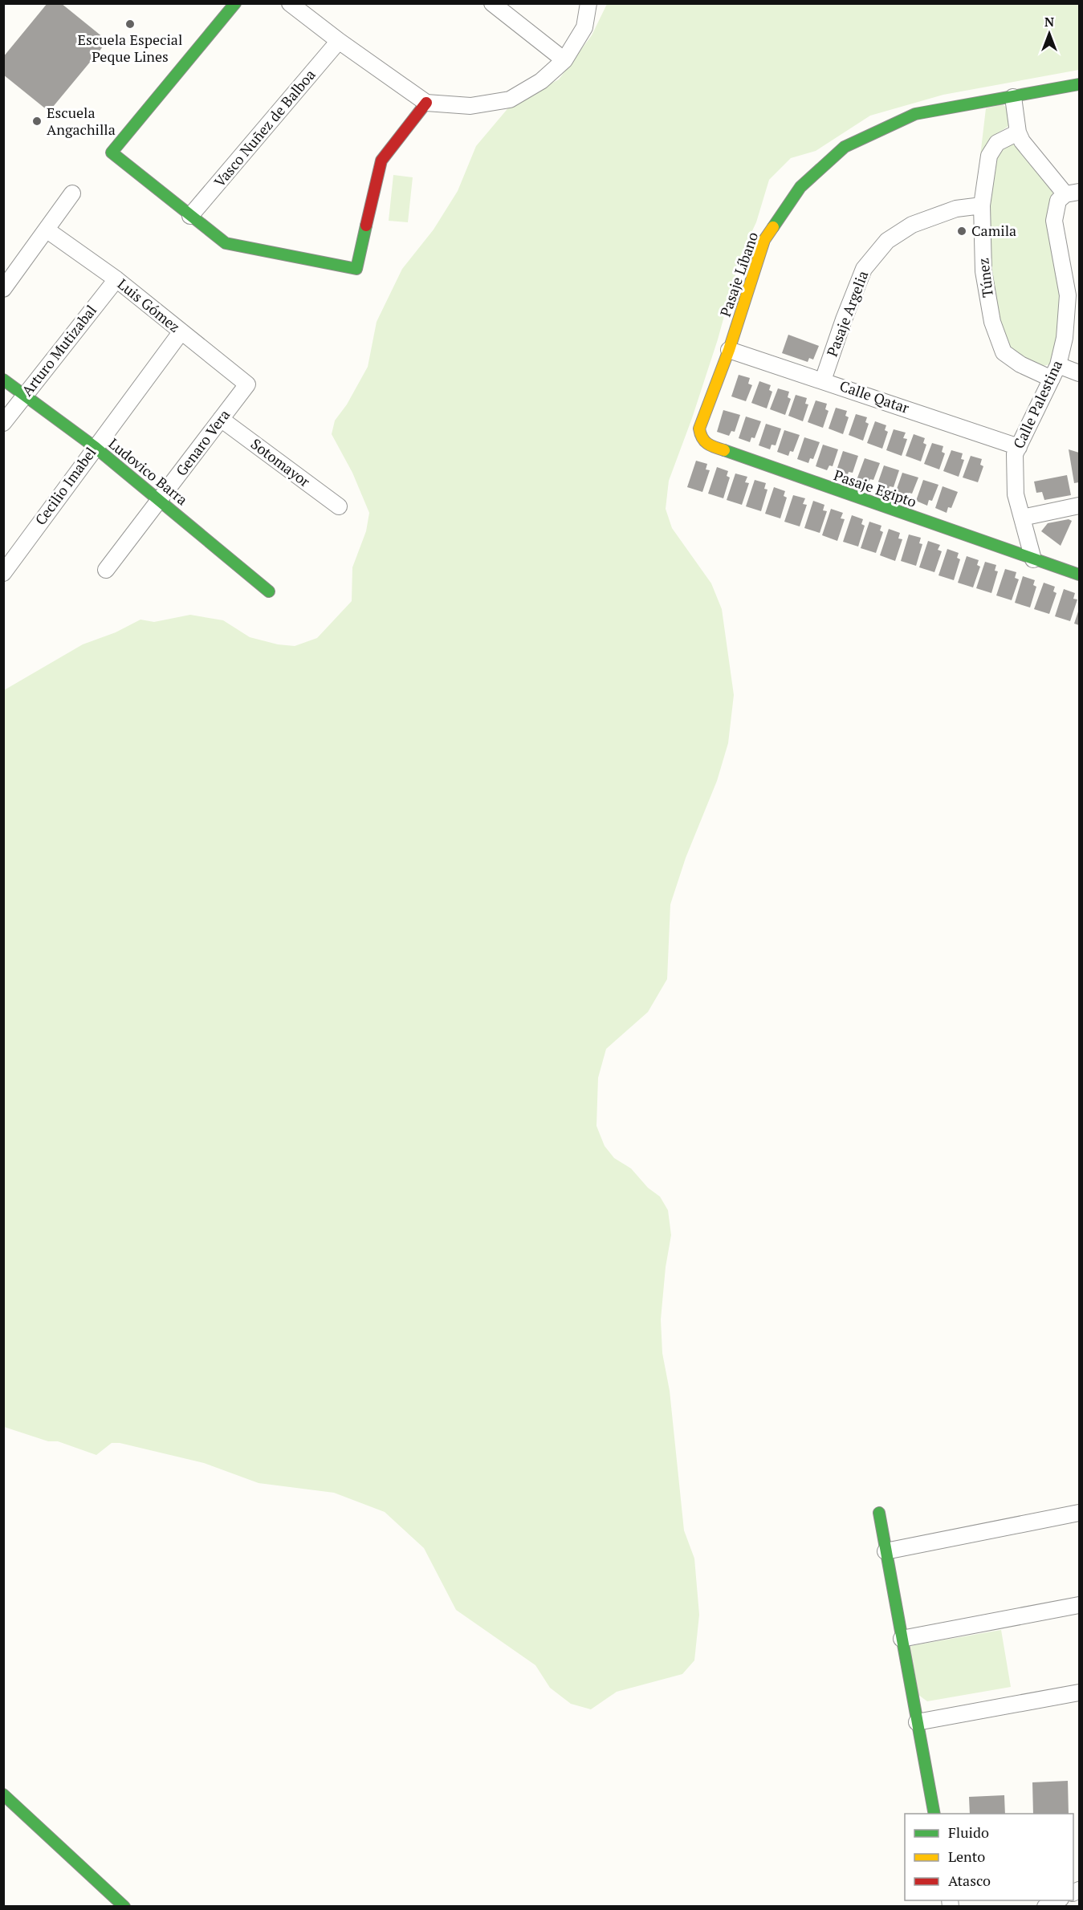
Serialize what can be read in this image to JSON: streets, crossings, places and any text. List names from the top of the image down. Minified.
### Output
{"streets":{"street":["Vasco Nuñez de Balboa","Pasaje Líbano","Túnez","Luis Gómez","Pasaje Argelia","Arturo Mutizabal","Calle Qatar","Calle Palestina","Genaro Vera","Sotomayor","Ludovico Barra","Cecilio Imabel","Pasaje Egipto"]},"crossings":[["Pasaje Líbano","Calle Qatar"],["Pasaje Líbano","Pasaje Egipto"],["Túnez","Pasaje Argelia"],["Túnez","Calle Palestina"],["Luis Gómez","Arturo Mutizabal"],["Luis Gómez","Genaro Vera"],["Luis Gómez","Cecilio Imabel"],["Pasaje Argelia","Calle Qatar"],["Arturo Mutizabal","Ludovico Barra"],["Calle Qatar","Calle Palestina"],["Calle Palestina","Pasaje Egipto"],["Genaro Vera","Sotomayor"],["Genaro Vera","Ludovico Barra"],["Ludovico Barra","Cecilio Imabel"]],"places":["Escuela Especial Peque Lines","Escuela Angachilla","Camila"],"legend":["Fluido","Lento","Atasco"],"north":"top"}
